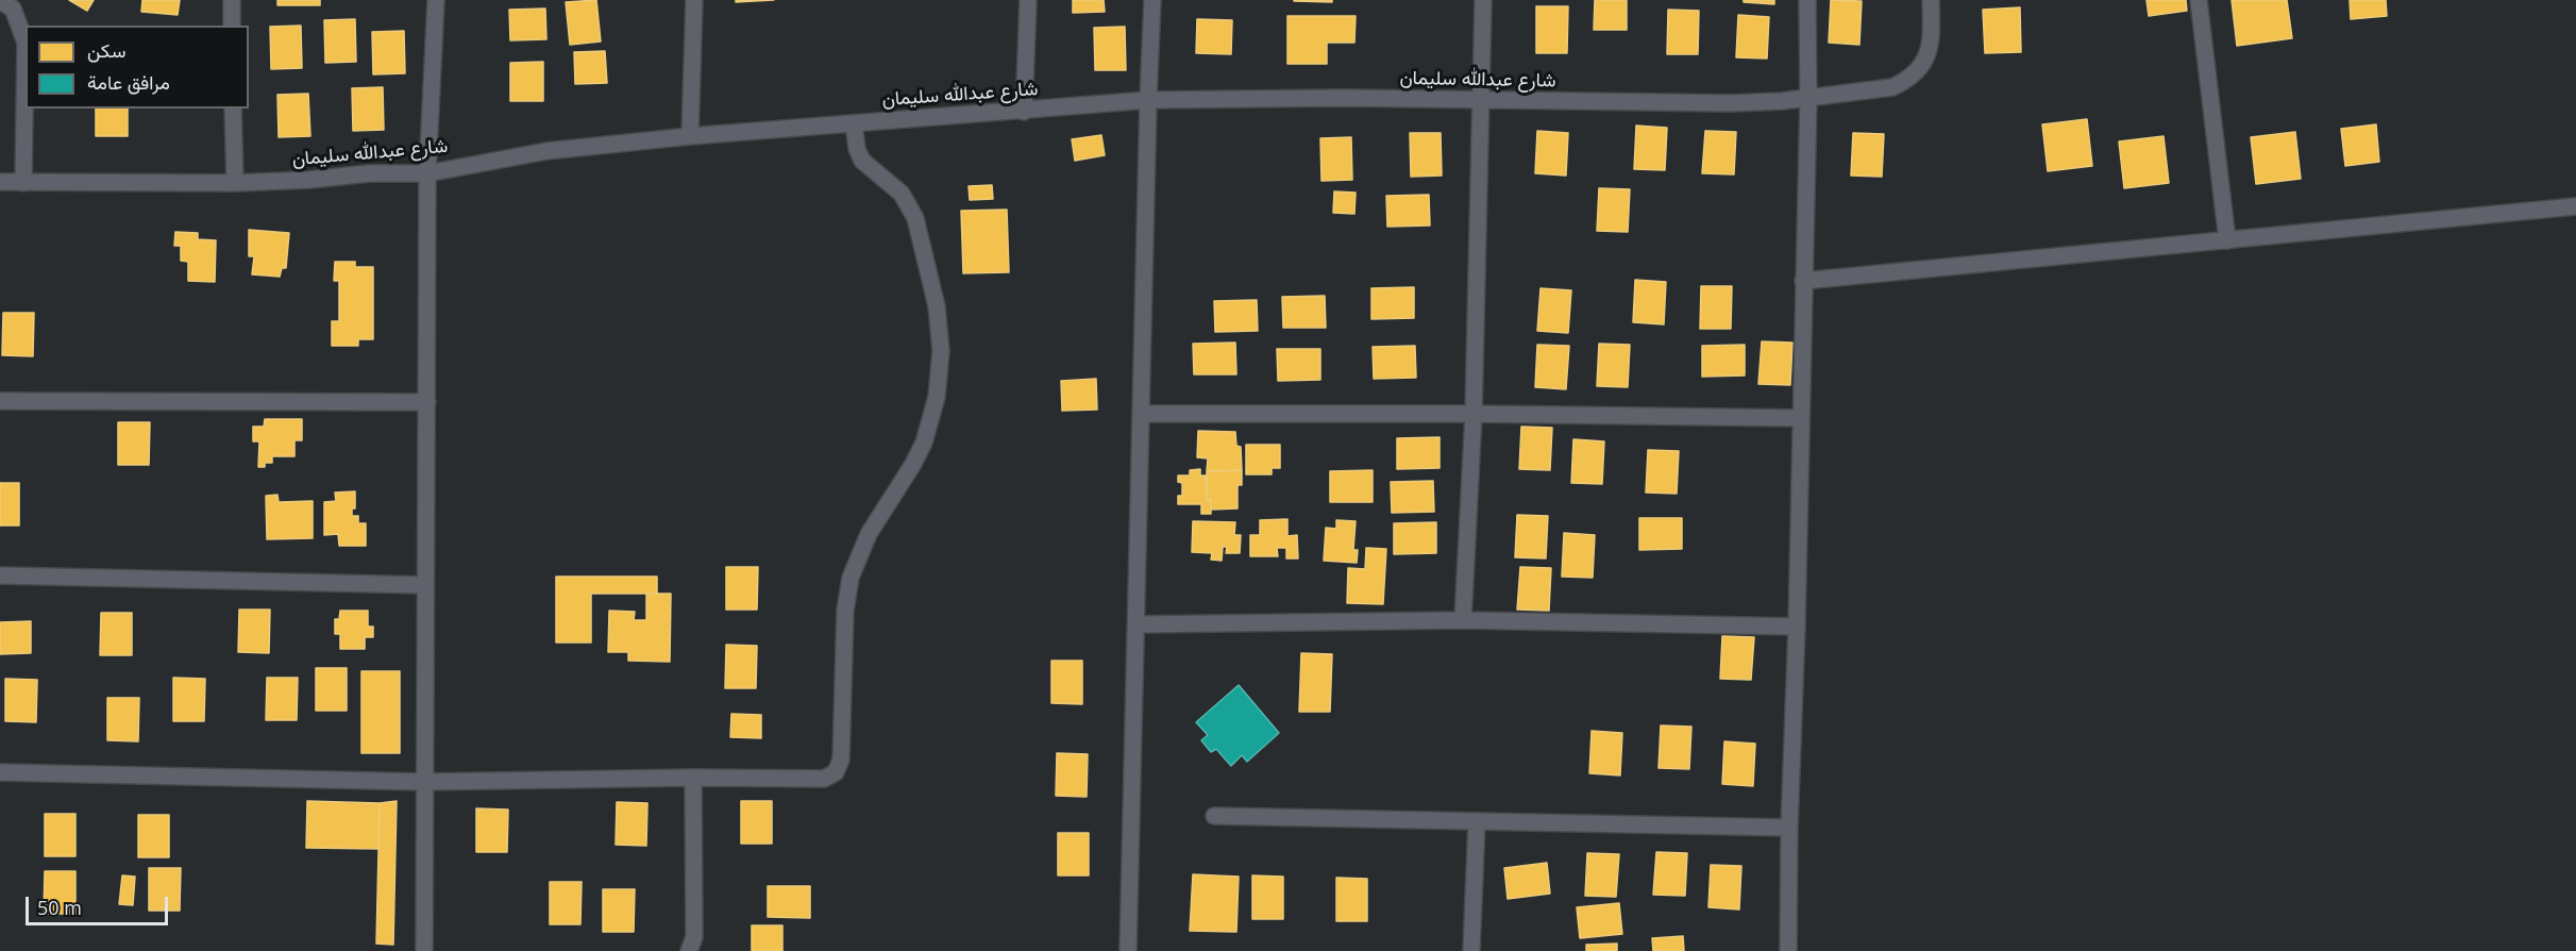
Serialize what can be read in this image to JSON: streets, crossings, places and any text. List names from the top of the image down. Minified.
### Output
{"streets":{"street":["شارع عبدالله سليمان"]},"legend":["سكن","مرافق عامة"],"scale_bar":"50 m"}
